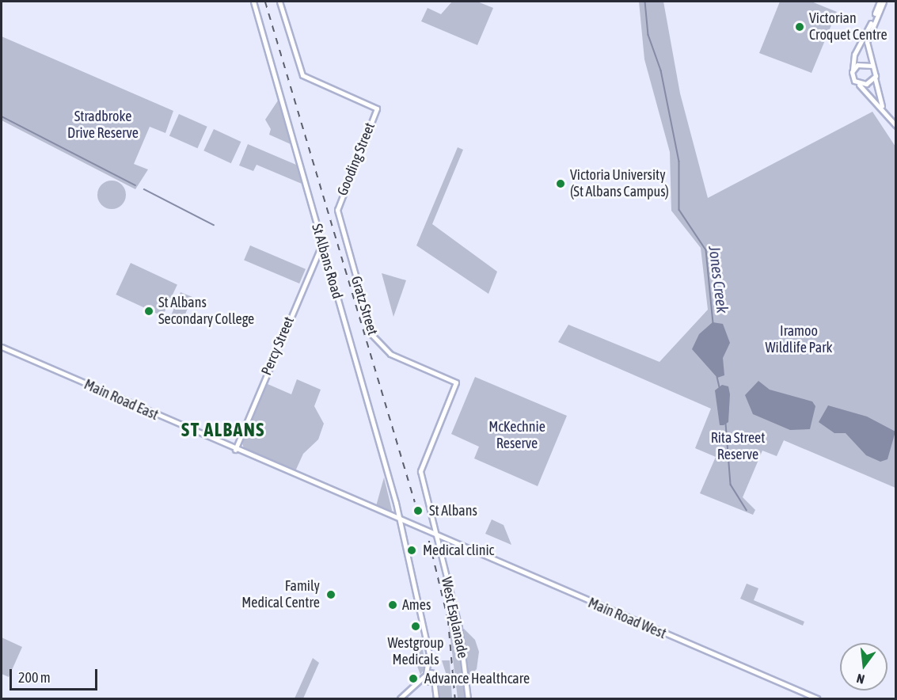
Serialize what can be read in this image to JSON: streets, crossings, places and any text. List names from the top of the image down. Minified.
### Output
{"streets":{"street":["Gooding Street","St Albans Road","Gratz Street","Percy Street","Main Road East","West Esplanade","Main Road West"]},"crossings":[["Gooding Street","Gratz Street"],["St Albans Road","Percy Street"],["St Albans Road","Main Road East"],["St Albans Road","Main Road West"],["Gratz Street","West Esplanade"],["Percy Street","Main Road East"],["Main Road East","Main Road West"],["West Esplanade","Main Road West"]],"districts":["ST ALBANS"],"water":["Jones Creek"],"parks":["Stradbroke Drive Reserve","Iramoo Wildlife Park","McKechnie Reserve","Rita Street Reserve"],"places":["Victorian Croquet Centre","Victoria University (St Albans Campus)","St Albans Secondary College","St Albans","Medical clinic","Family Medical Centre","Ames","Westgroup Medicals","Advance Healthcare"],"scale_bar":"200 m","north":"bottom"}
